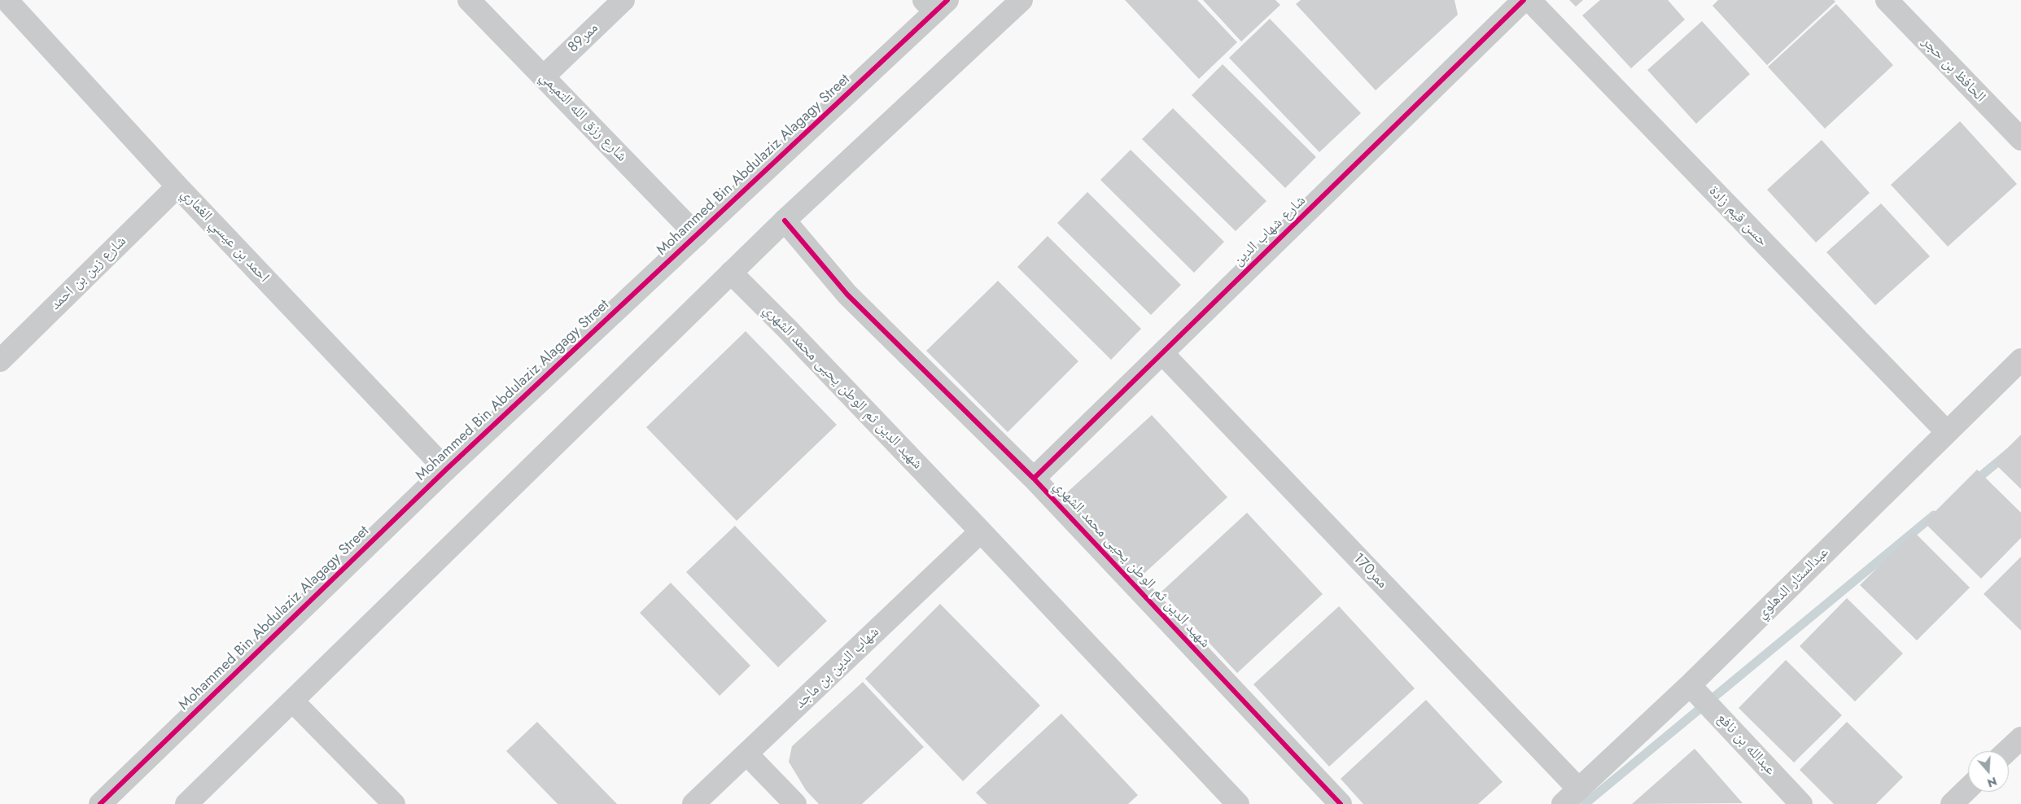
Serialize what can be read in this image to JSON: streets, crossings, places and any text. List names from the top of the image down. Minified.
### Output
{"streets":{"street":["ممر89","الحافظ بن حجر","شارع رزق الله التميمي","Mohammed Bin Abdulaziz Alagagy Street","حسن قيم زادة","شارع شهاب الدين","احمد بن عيسي الغماري","شارع زين بن احمد","شهيد الدين ثم الوطن يحيى محمد الشهري","ممر170","عبدالستار الدهلوي","شهاب الدين بن ماجد","عبدالله بن نافع"]},"crossings":[["ممر89","شارع رزق الله التميمي"],["شارع رزق الله التميمي","Mohammed Bin Abdulaziz Alagagy Street"],["Mohammed Bin Abdulaziz Alagagy Street","احمد بن عيسي الغماري"],["حسن قيم زادة","عبدالستار الدهلوي"],["شارع شهاب الدين","شهيد الدين ثم الوطن يحيى محمد الشهري"],["شارع شهاب الدين","ممر170"],["احمد بن عيسي الغماري","شارع زين بن احمد"],["شهيد الدين ثم الوطن يحيى محمد الشهري","شهاب الدين بن ماجد"],["ممر170","عبدالستار الدهلوي"],["عبدالستار الدهلوي","عبدالله بن نافع"]],"north":"bottom"}
